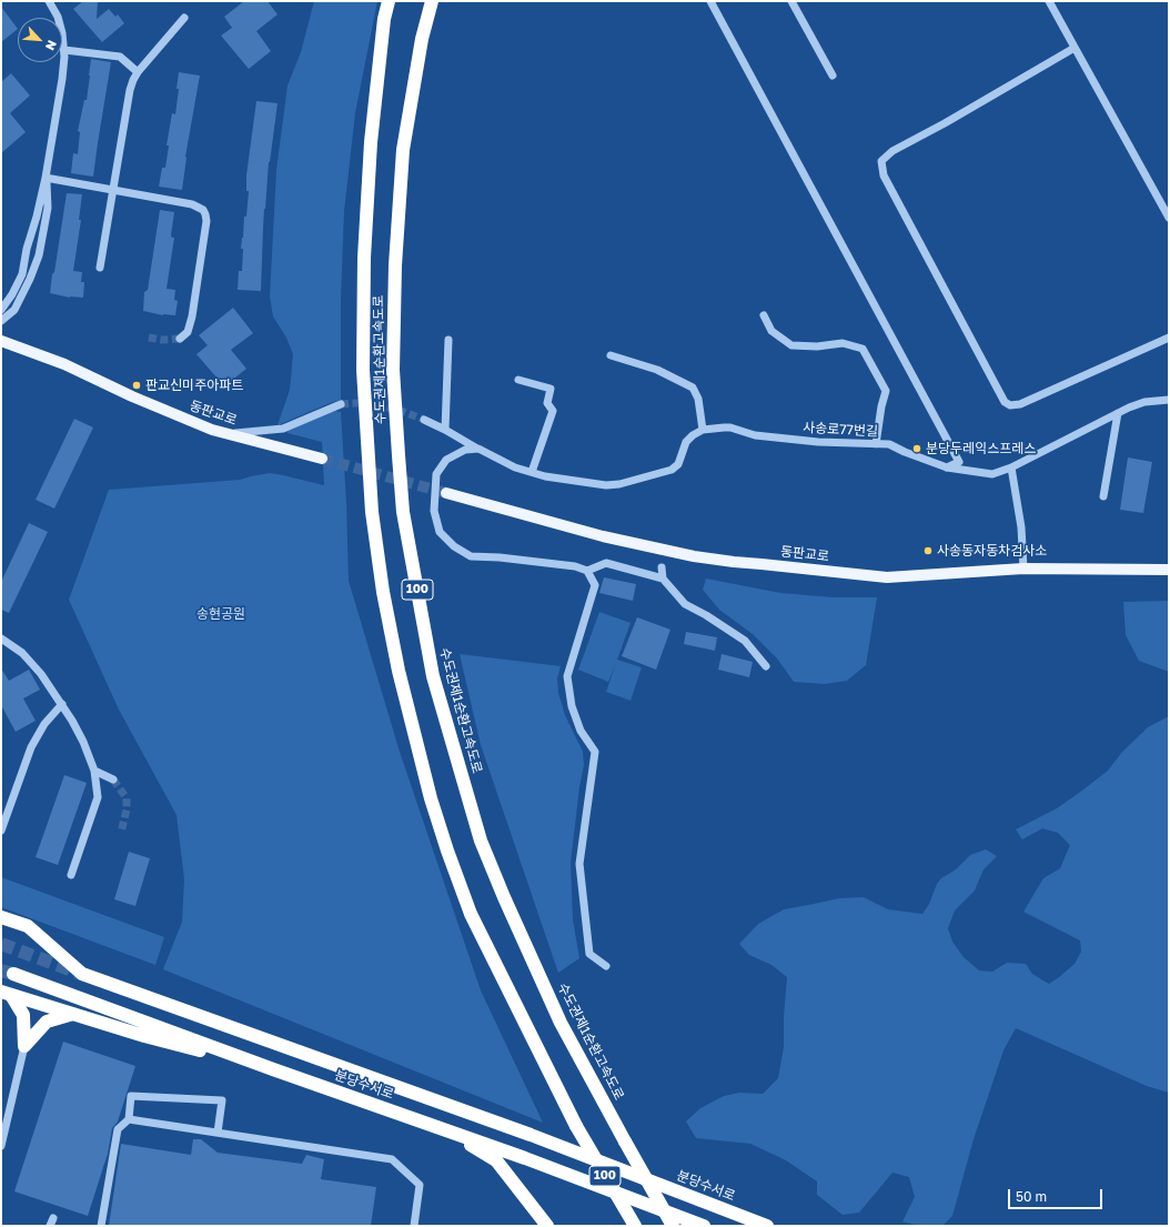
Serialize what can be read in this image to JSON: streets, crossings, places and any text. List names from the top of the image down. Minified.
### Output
{"streets":{"highway":["수도권제1순환고속도로","100","분당수서로"],"main road":["동판교로"],"street":["사송로77번길"]},"parks":["송현공원"],"places":["판교신미주아파트","분당두레익스프레스","사송동자동차검사소"],"scale_bar":"50 m","north":"bottom right"}
